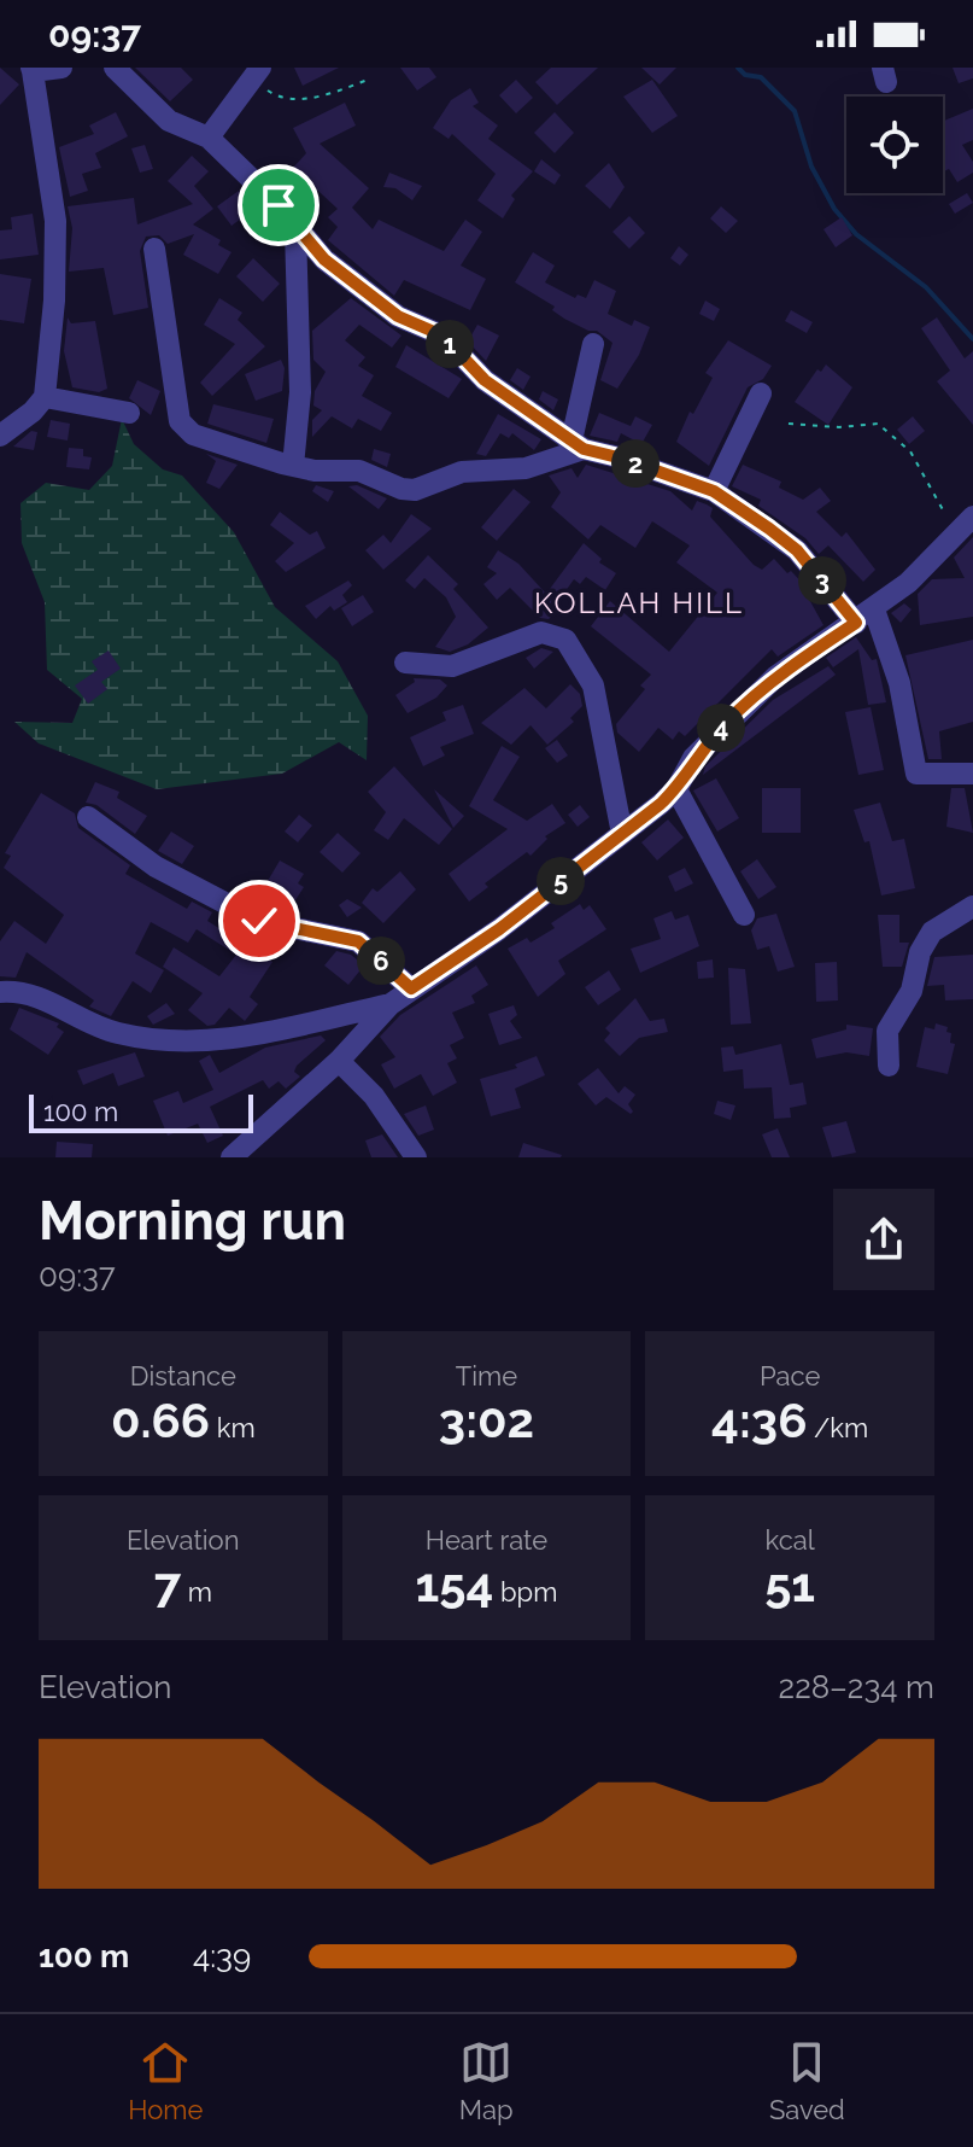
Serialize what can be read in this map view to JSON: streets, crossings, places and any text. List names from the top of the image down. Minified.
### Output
{"districts":["KOLLAH HILL"],"scale_bar":"100 m","page":{"status":"09:37","pins":["1","2","3","4","5","6"],"scale":"100 m","heading":["Morning run","09:37"],"stats":[["Distance","0.66 km"],["Time","3:02"],["Pace","4:36 /km"],["Elevation","7 m"],["Heart rate","154 bpm"],["kcal","51"]],"chart":["Elevation","228–234 m"],"list":[{"name":"100 m","note":"4:39"}],"tabs":["Home","Map","Saved"]}}
